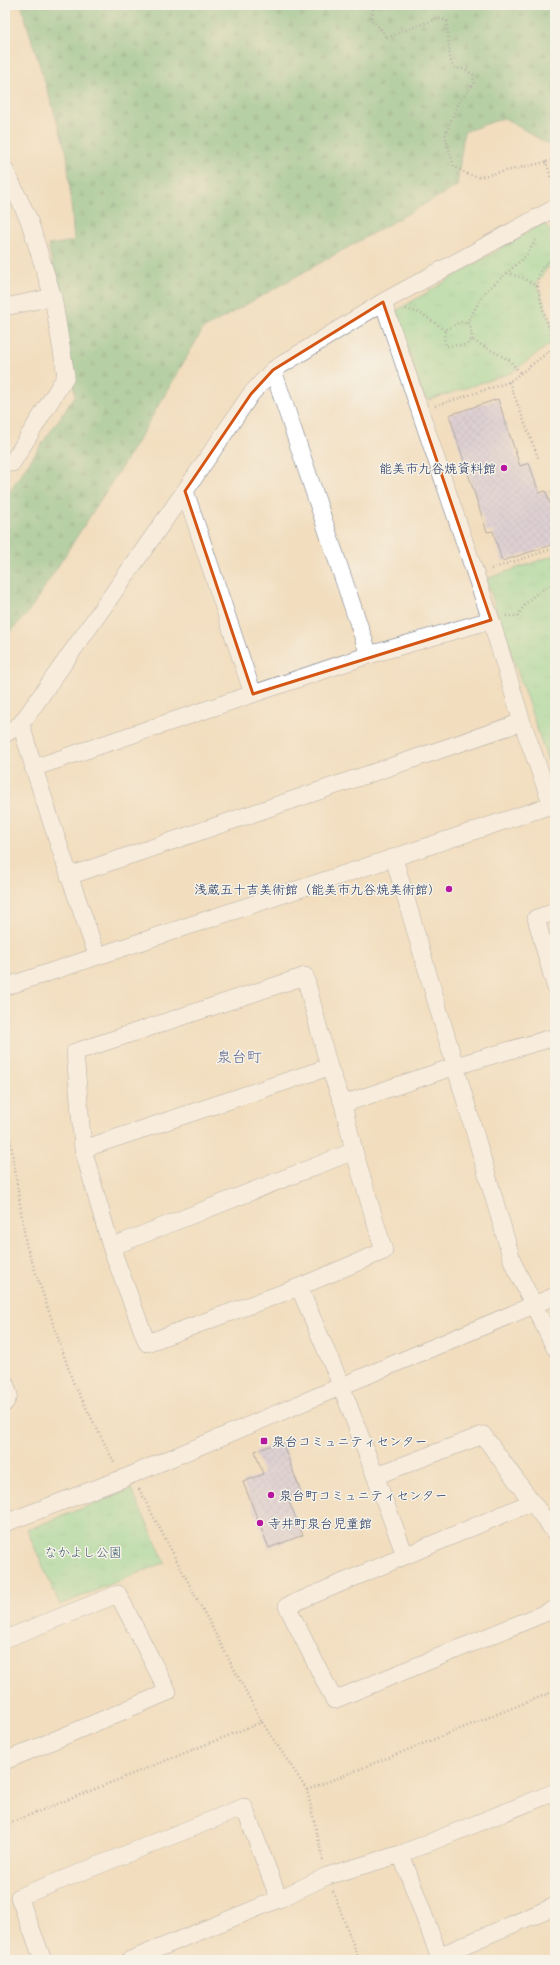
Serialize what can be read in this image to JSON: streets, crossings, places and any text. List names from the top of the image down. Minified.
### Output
{"districts":["泉台町"],"parks":["なかよし公園"],"places":{"other":["能美市九谷焼資料館","浅蔵五十吉美術館（能美市九谷焼美術館）","泉台町コミュニティセンター","寺井町泉台児童館"],"transit":["泉台コミュニティセンター"]}}
